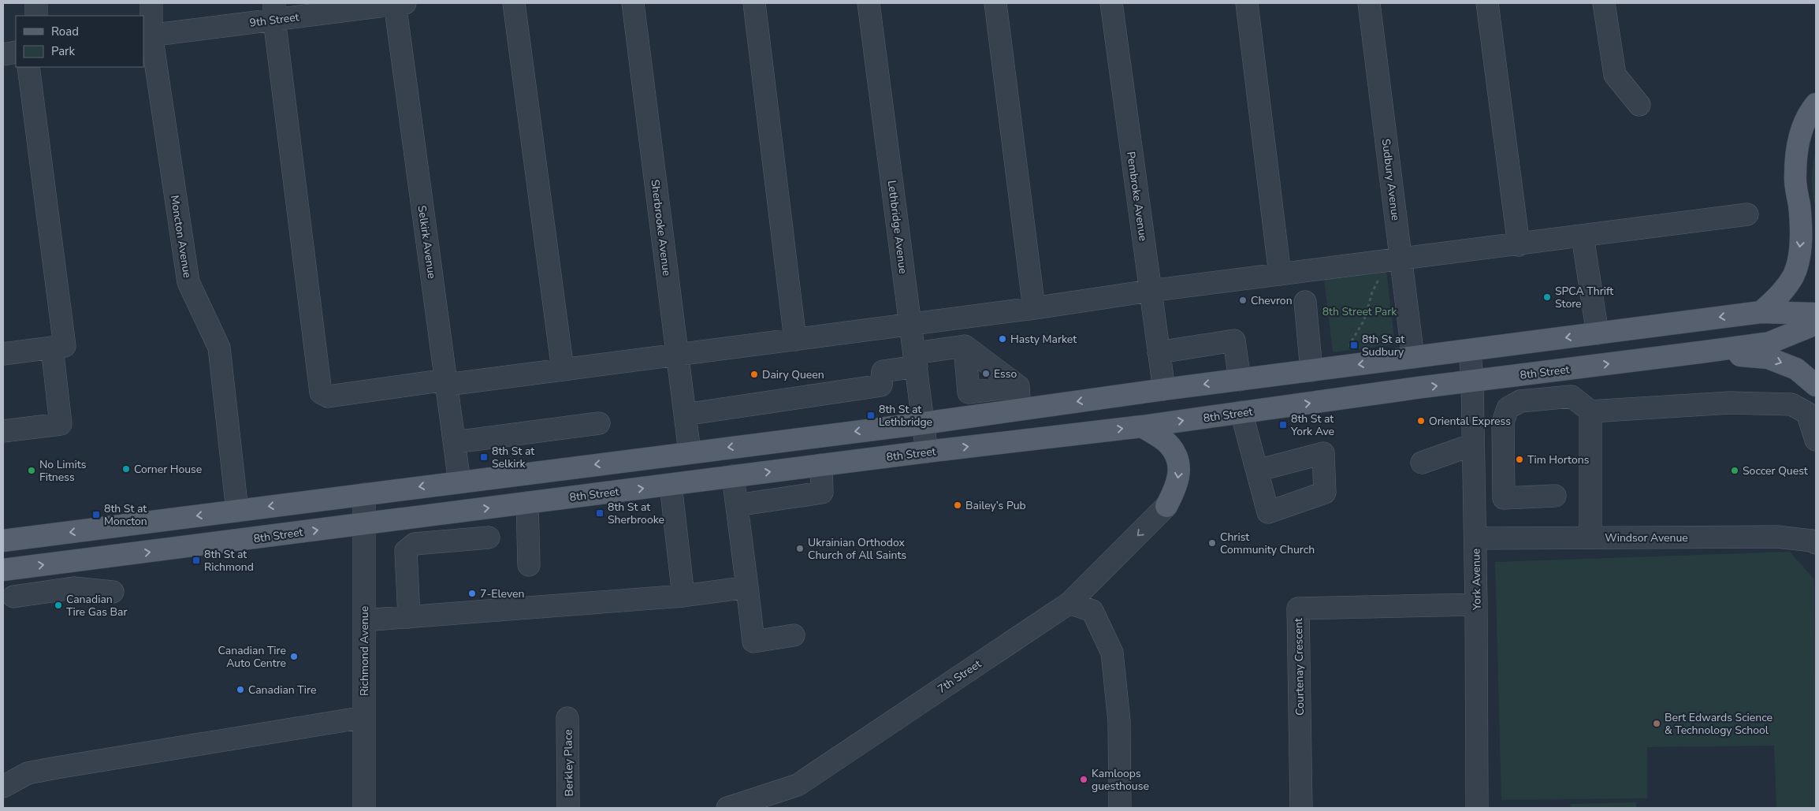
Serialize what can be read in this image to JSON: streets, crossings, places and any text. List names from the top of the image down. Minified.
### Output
{"streets":{"main road":["8th Street"],"street":["9th Street","Sudbury Avenue","Pembroke Avenue","Lethbridge Avenue","Sherbrooke Avenue","Moncton Avenue","Selkirk Avenue","Windsor Avenue","York Avenue","Richmond Avenue","Courtenay Crescent","7th Street","Berkley Place"]},"crossings":[["9th Street","Moncton Avenue"],["9th Street","Selkirk Avenue"],["Lethbridge Avenue","8th Street"],["8th Street","York Avenue"],["8th Street","Richmond Avenue"],["Windsor Avenue","York Avenue"],["York Avenue","Courtenay Crescent"]],"parks":["8th Street Park"],"places":{"other":["SPCA Thrift Store","Chevron","Hasty Market","Esso","Dairy Queen","Oriental Express","Tim Hortons","Corner House","No Limits Fitness","Soccer Quest","Bailey’s Pub","Christ Community Church","Ukrainian Orthodox Church of All Saints","7-Eleven","Canadian Tire Gas Bar","Canadian Tire Auto Centre","Canadian Tire","Bert Edwards Science & Technology School","Kamloops guesthouse"],"transit":["8th St at Sudbury","8th St at Lethbridge","8th St at York Ave","8th St at Selkirk","8th St at Sherbrooke","8th St at Moncton","8th St at Richmond"]},"legend":["Road","Park"]}
